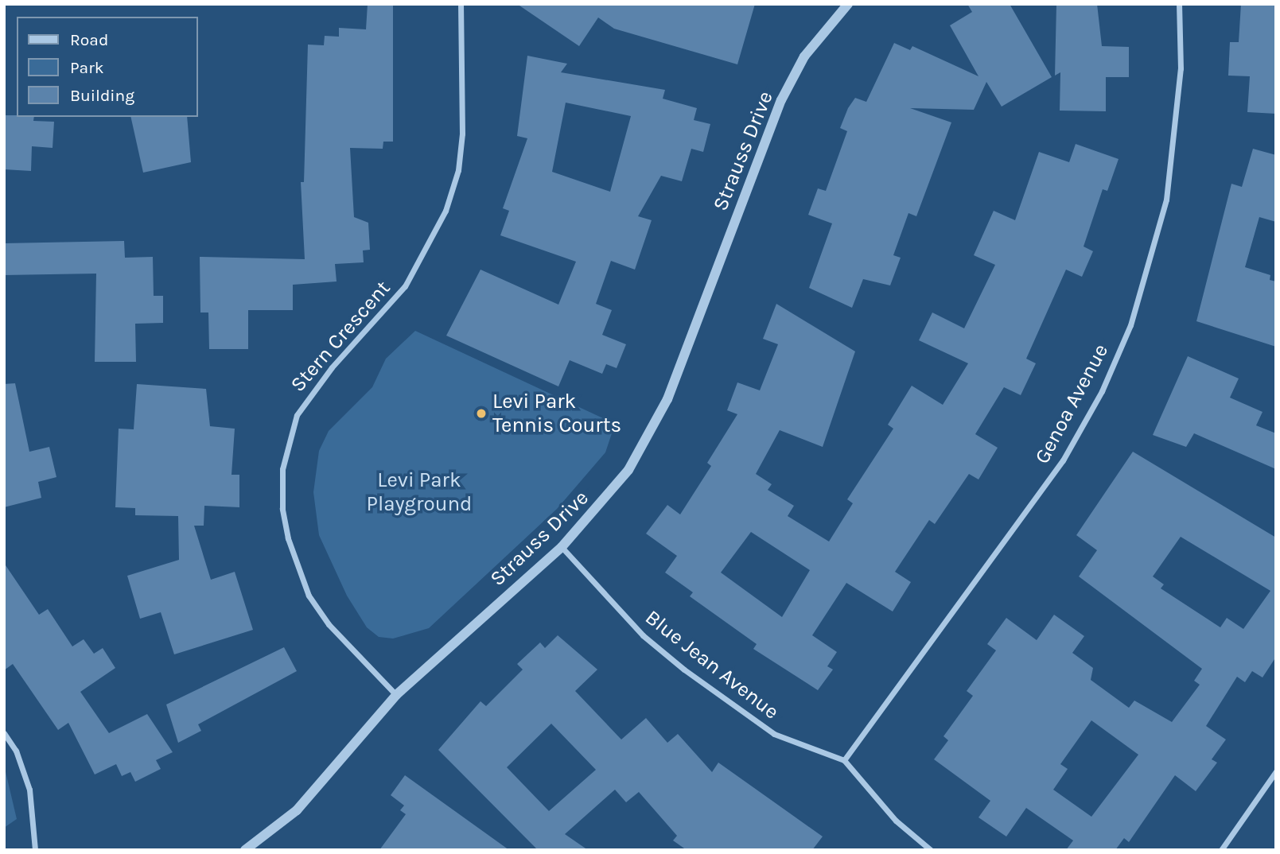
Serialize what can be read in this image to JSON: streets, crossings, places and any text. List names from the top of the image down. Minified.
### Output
{"streets":{"street":["Strauss Drive","Stern Crescent","Genoa Avenue","Blue Jean Avenue"]},"crossings":[["Strauss Drive","Stern Crescent"],["Strauss Drive","Blue Jean Avenue"],["Genoa Avenue","Blue Jean Avenue"]],"parks":["Levi Park Playground"],"places":["Levi Park Tennis Courts"],"legend":["Road","Park","Building"]}
